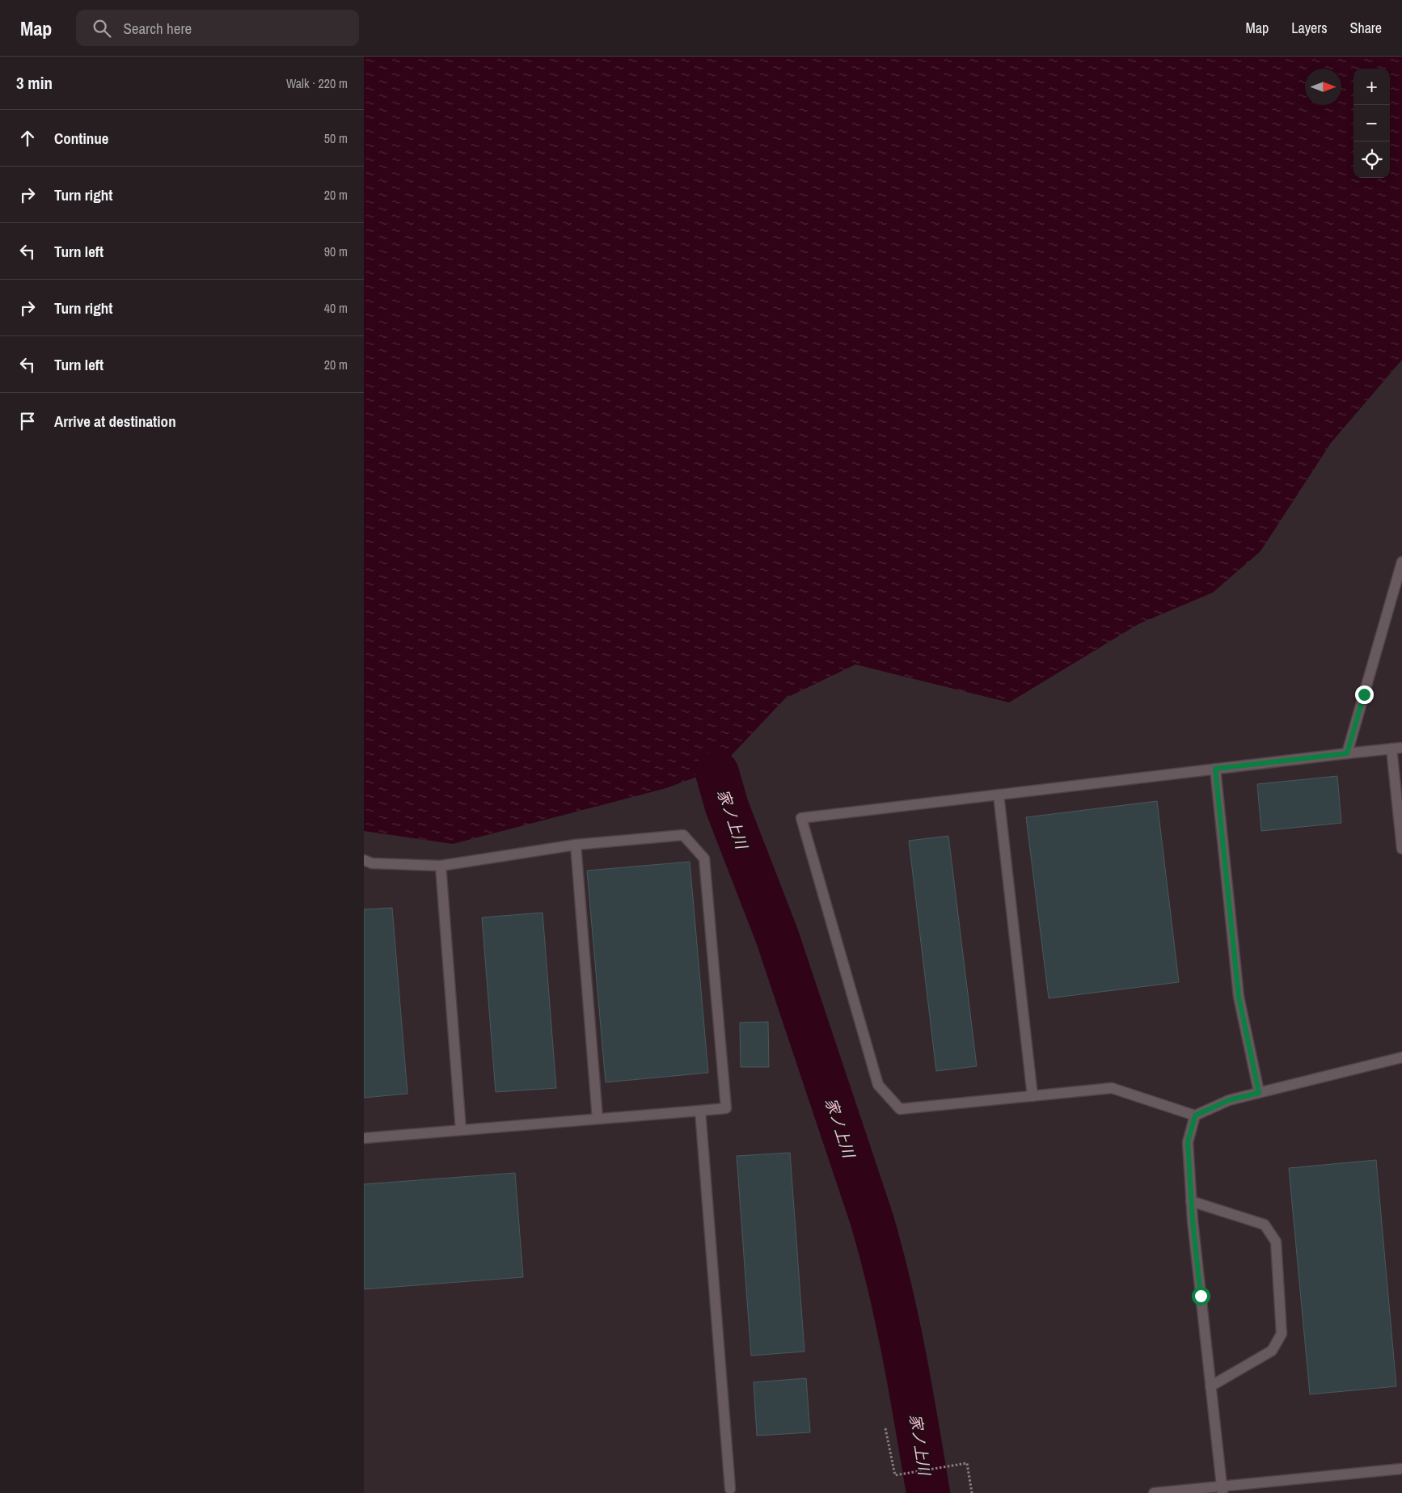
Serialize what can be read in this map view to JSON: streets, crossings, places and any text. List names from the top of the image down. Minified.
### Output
{"water":["家ノ上川"],"north":"right","page":{"header":"Map","search":"Search here","nav":["Map","Layers","Share"],"heading":["3 min","Walk · 220 m"],"map_buttons":["+","−"],"list":[["Continue","50 m"],["Turn right","20 m"],["Turn left","90 m"],["Turn right","40 m"],["Turn left","20 m"],"Arrive at destination"]}}
